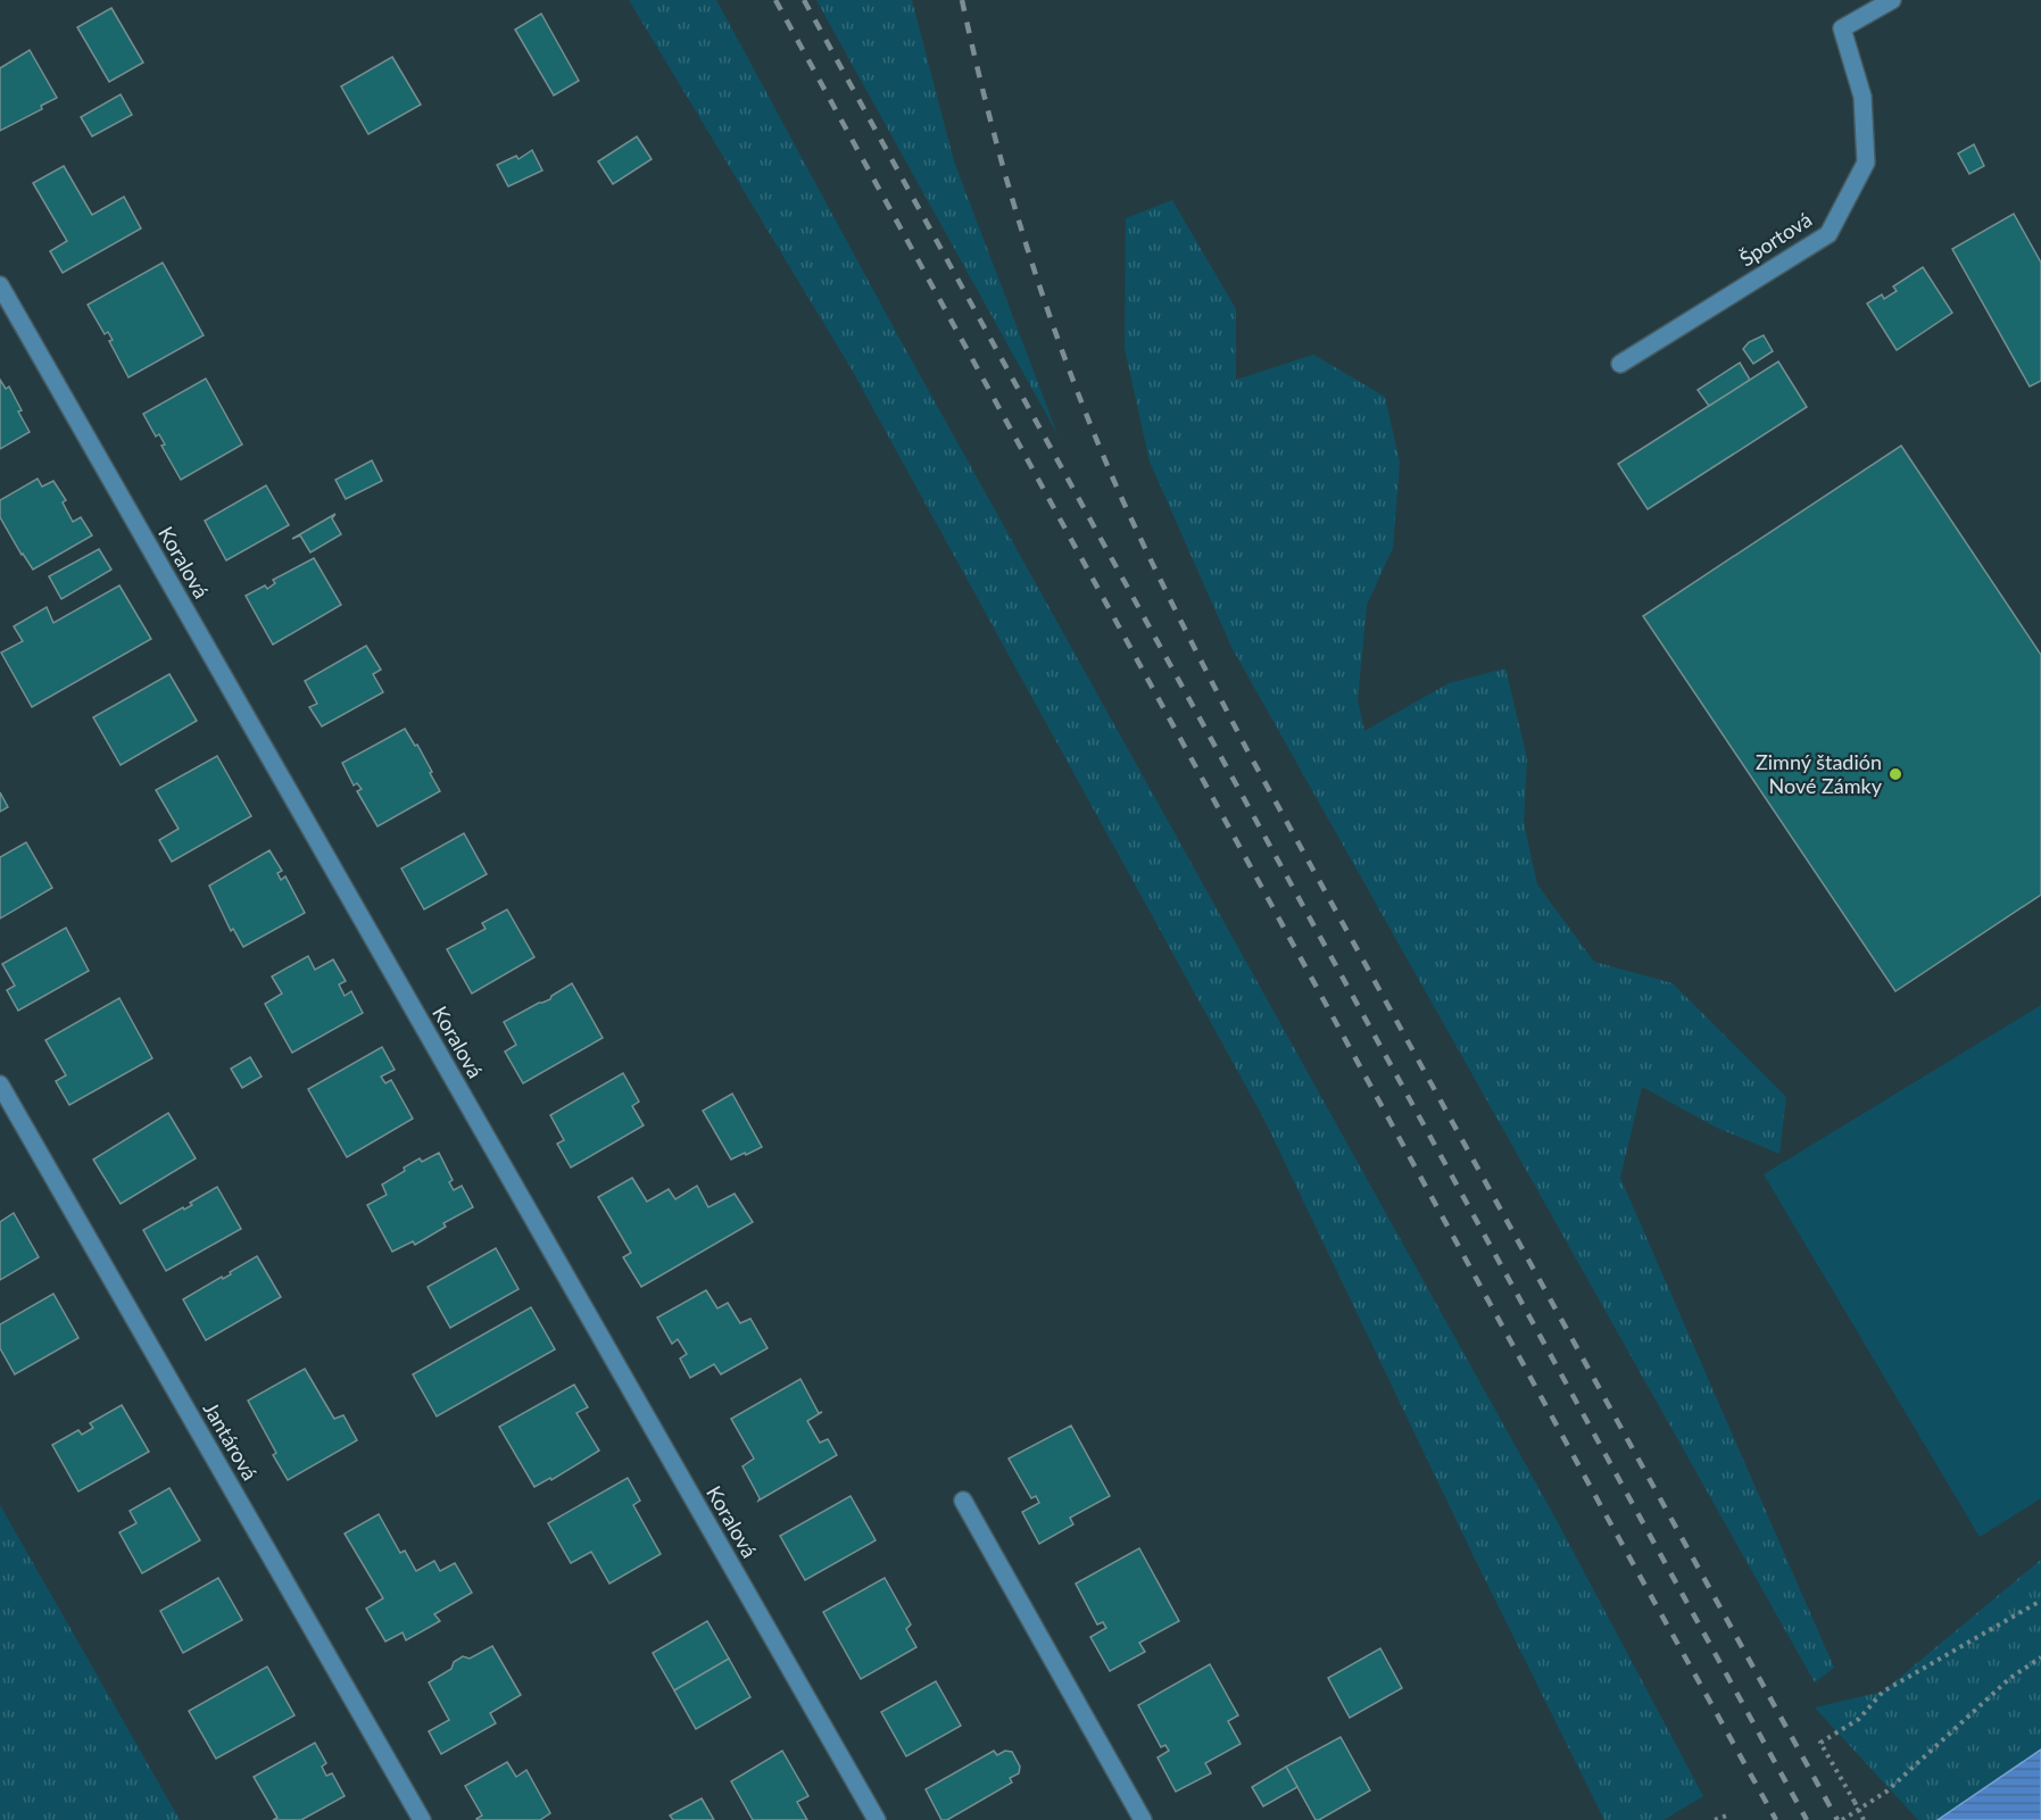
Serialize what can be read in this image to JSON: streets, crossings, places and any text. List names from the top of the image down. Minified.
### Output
{"streets":{"street":["Športová","Koralová","Jantárová"]},"places":["Zimný štadión Nové Zámky"]}
